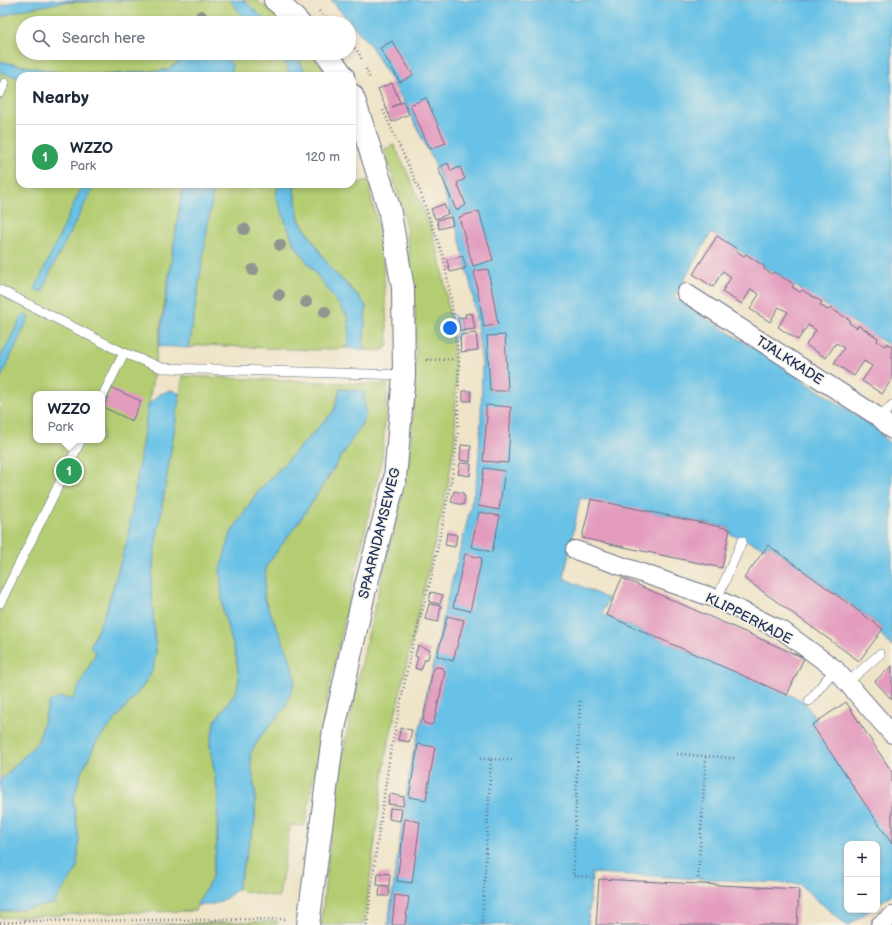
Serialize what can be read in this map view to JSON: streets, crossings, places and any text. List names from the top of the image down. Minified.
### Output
{"streets":{"street":["TJALKKADE","SPAARNDAMSEWEG","KLIPPERKADE"]},"page":{"search":"Search here","heading":"Nearby","list":[{"mark":"1","name":"WZZO","note":"Park","value":"120 m"}],"popup":["WZZO","Park"],"pins":"1","map_buttons":["+","−"]}}
